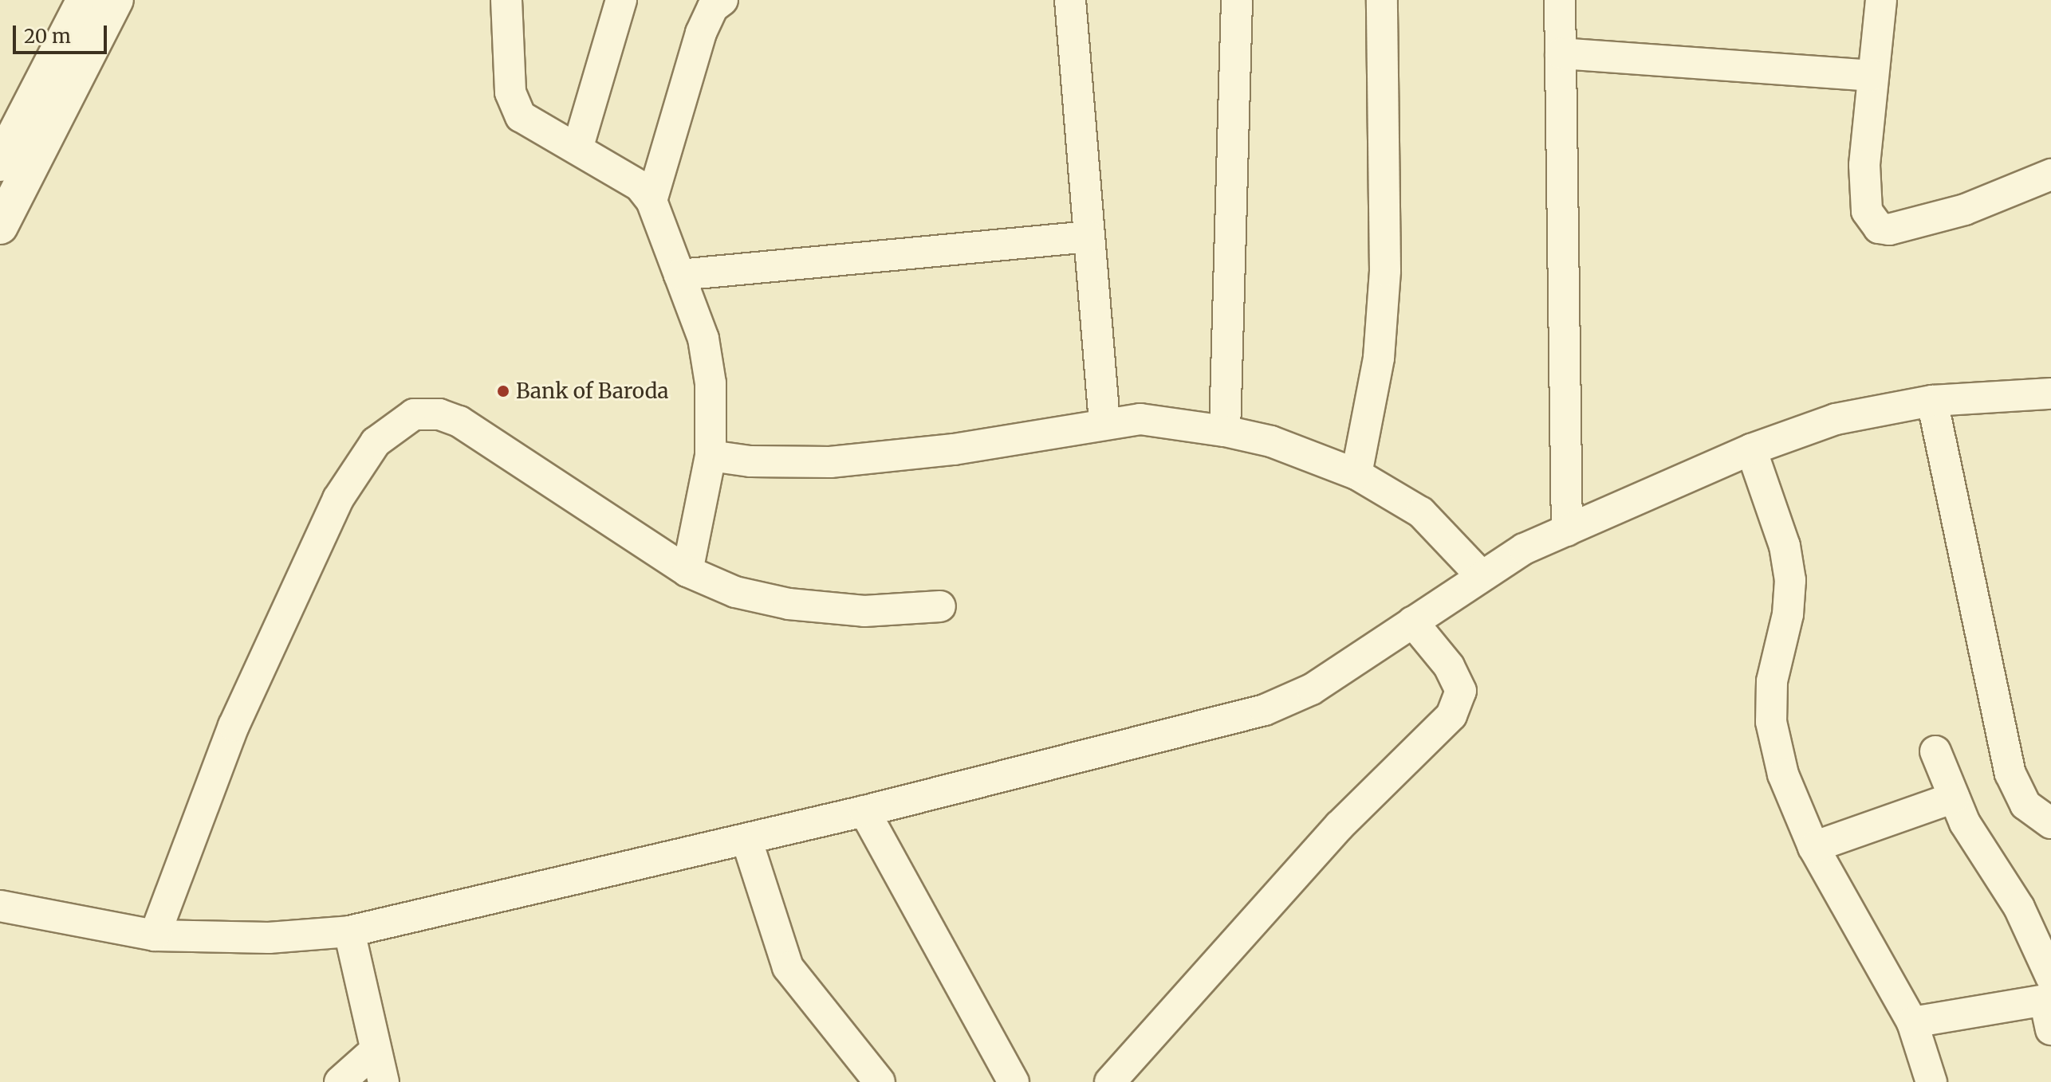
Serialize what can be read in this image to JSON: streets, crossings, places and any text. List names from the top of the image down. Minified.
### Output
{"places":["Bank of Baroda"],"scale_bar":"20 m"}
